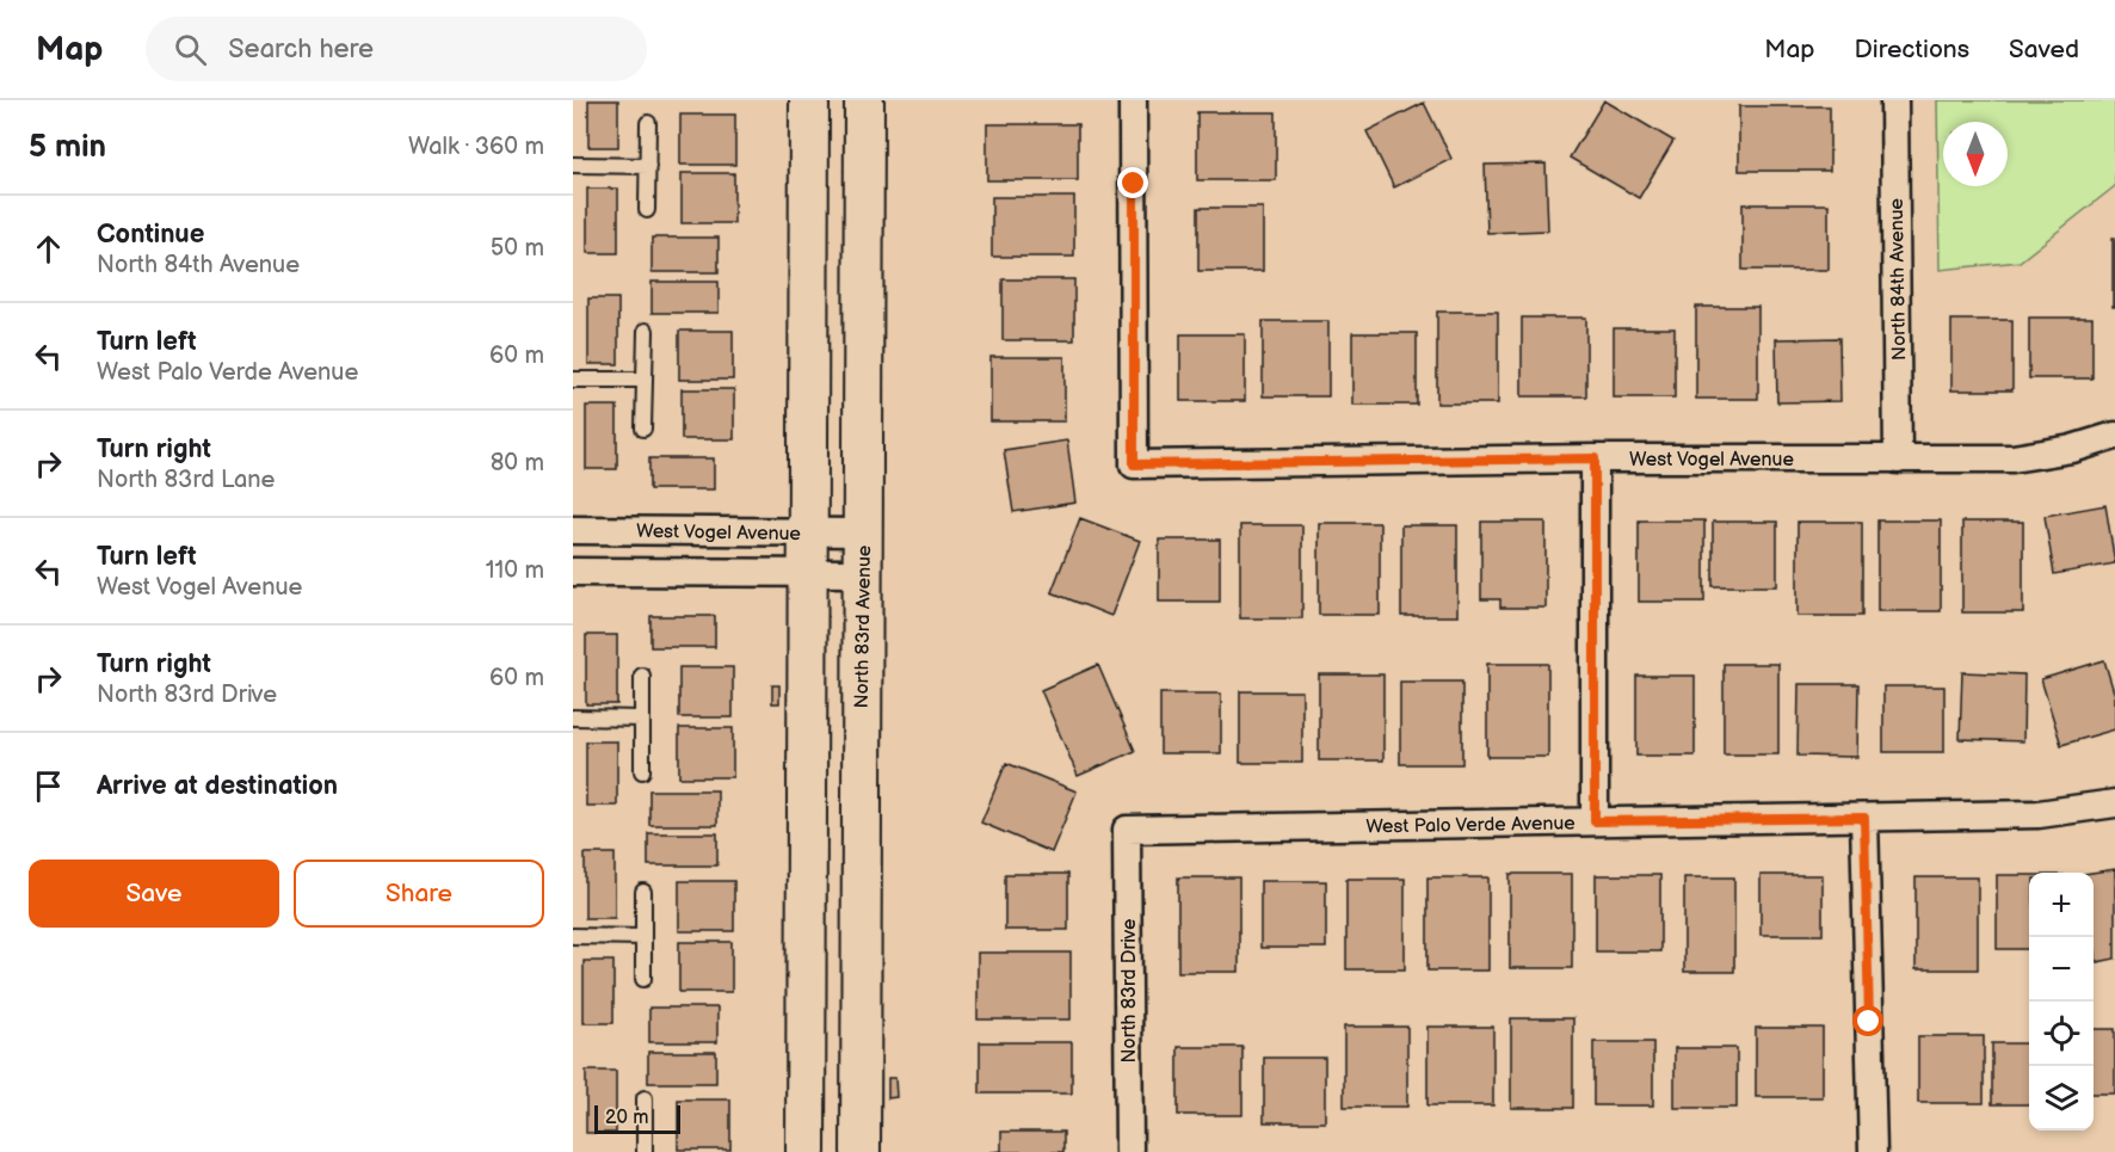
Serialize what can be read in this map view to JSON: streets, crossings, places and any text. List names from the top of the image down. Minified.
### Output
{"streets":{"main road":["North 83rd Avenue"],"street":["North 84th Avenue","West Vogel Avenue","West Palo Verde Avenue","North 83rd Drive"]},"crossings":[["North 84th Avenue","West Vogel Avenue"],["West Vogel Avenue","North 83rd Avenue"],["West Palo Verde Avenue","North 83rd Drive"]],"scale_bar":"20 m","north":"bottom","page":{"header":"Map","search":"Search here","nav":["Map","Directions","Saved"],"heading":["5 min","Walk · 360 m"],"list":[["Continue","North 84th Avenue","50 m"],["Turn left","West Palo Verde Avenue","60 m"],["Turn right","North 83rd Lane","80 m"],["Turn left","West Vogel Avenue","110 m"],["Turn right","North 83rd Drive","60 m"],"Arrive at destination"],"buttons":["Save","Share"],"map_buttons":["+","−"],"scale":"20 m"}}
